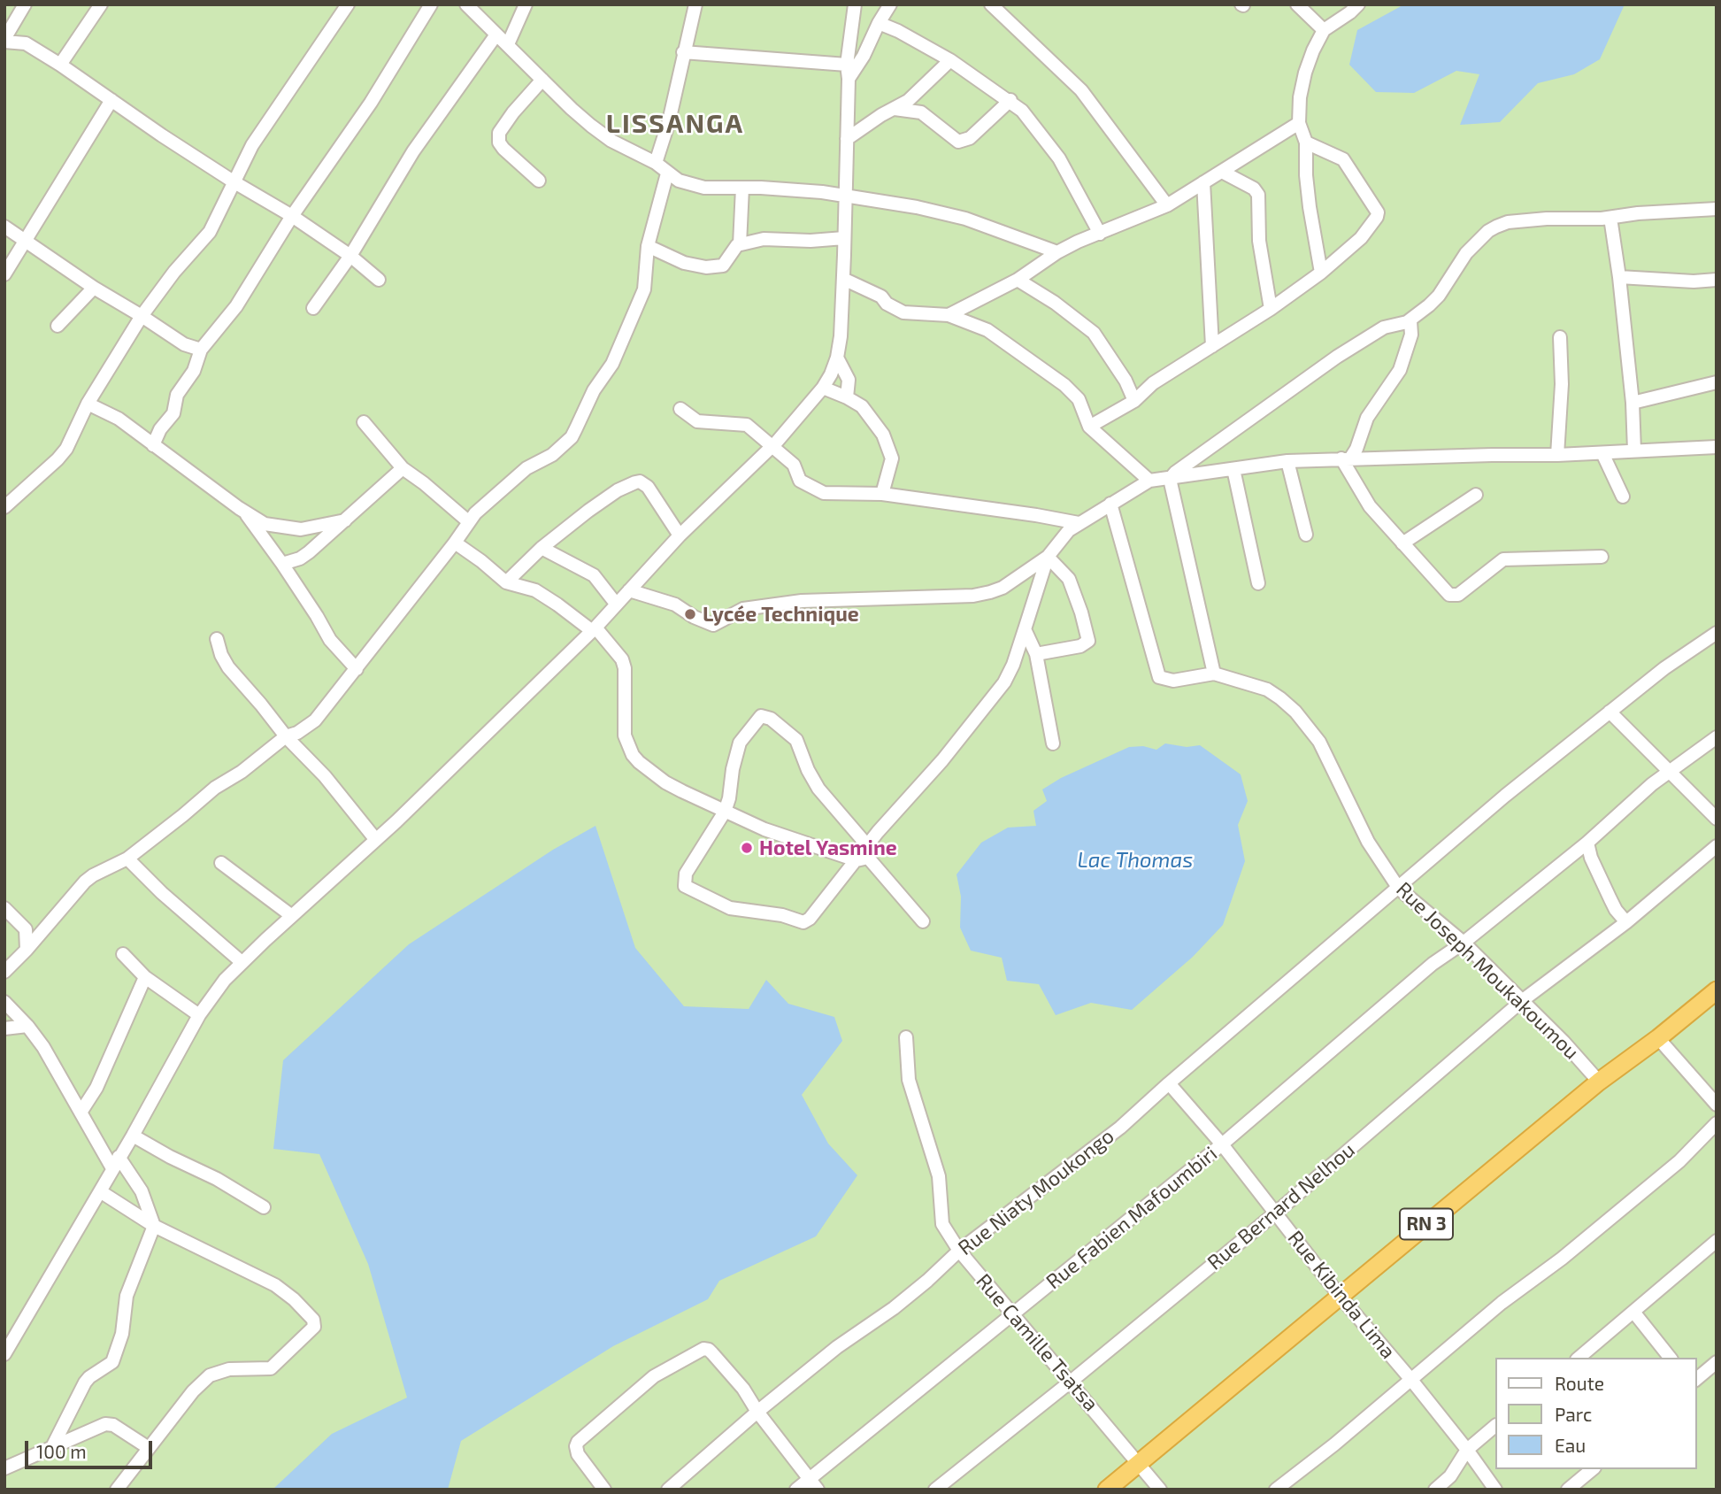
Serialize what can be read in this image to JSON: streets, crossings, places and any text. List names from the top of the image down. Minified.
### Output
{"streets":{"highway":["RN 3"],"street":["Rue Joseph Moukakoumou","Rue Niaty Moukongo","Rue Bernard Nelhou","Rue Fabien Mafoumbiri","Rue Kibinda Lima","Rue Camille Tsatsa"]},"crossings":[["Rue Joseph Moukakoumou","Rue Niaty Moukongo"],["Rue Joseph Moukakoumou","Rue Bernard Nelhou"],["Rue Joseph Moukakoumou","Rue Fabien Mafoumbiri"],["Rue Joseph Moukakoumou","RN 3"],["Rue Niaty Moukongo","Rue Kibinda Lima"],["Rue Niaty Moukongo","Rue Camille Tsatsa"],["Rue Bernard Nelhou","Rue Kibinda Lima"],["Rue Bernard Nelhou","Rue Camille Tsatsa"],["Rue Fabien Mafoumbiri","Rue Kibinda Lima"],["Rue Fabien Mafoumbiri","Rue Camille Tsatsa"],["RN 3","Rue Kibinda Lima"],["RN 3","Rue Camille Tsatsa"]],"districts":["LISSANGA"],"water":["Lac Thomas"],"places":["Lycée Technique","Hotel Yasmine"],"legend":["Route","Parc","Eau"],"scale_bar":"100 m"}
